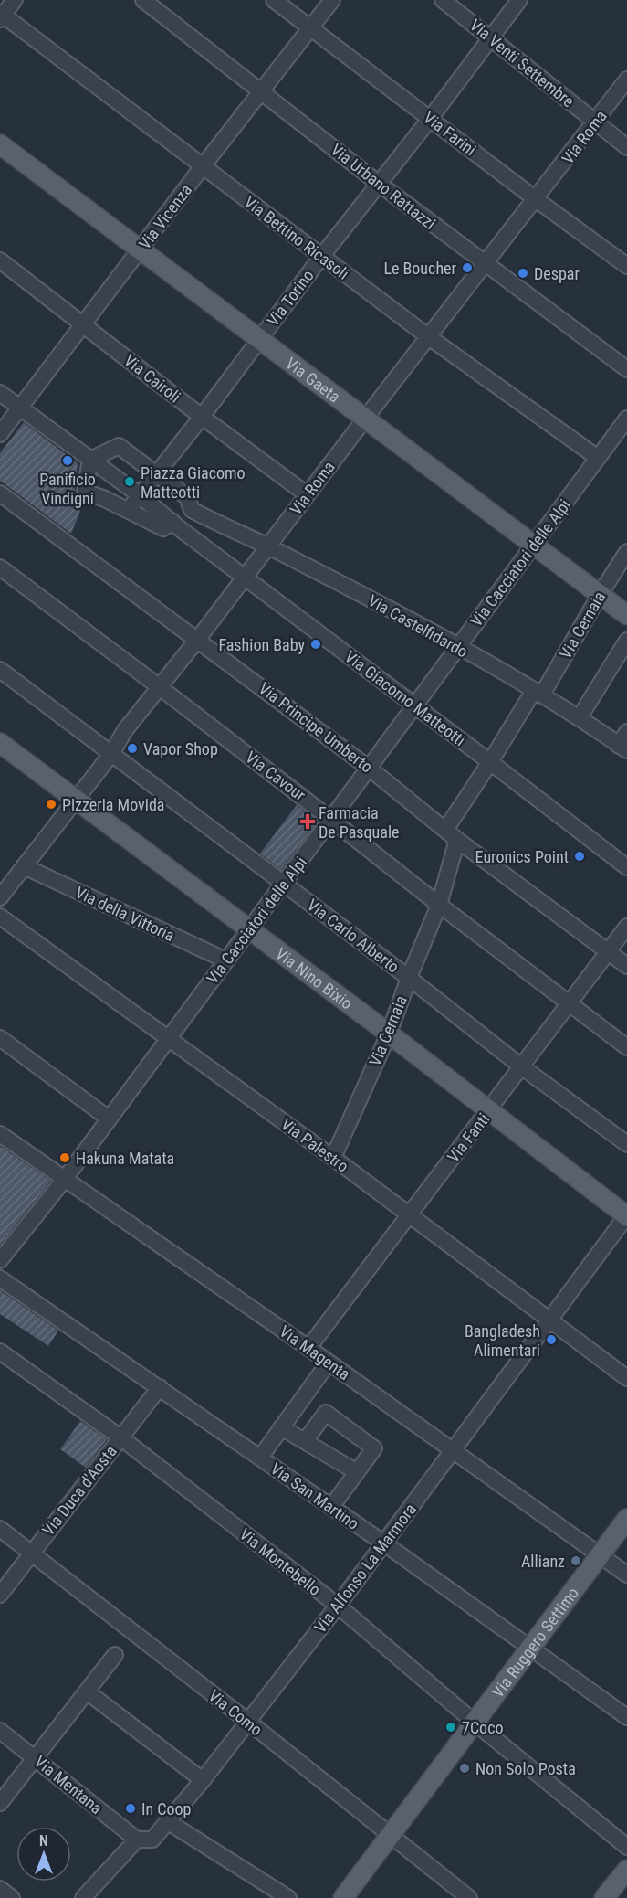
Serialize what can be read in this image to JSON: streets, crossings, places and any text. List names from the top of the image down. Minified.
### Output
{"streets":{"main road":["Via Gaeta","Via Nino Bixio","Via Ruggero Settimo"],"street":["Via Venti Settembre","Via Farini","Via Roma","Via Urbano Rattazzi","Via Vicenza","Via Bettino Ricasoli","Via Torino","Via Cairoli","Via Cacciatori delle Alpi","Via Cernaia","Via Castelfidardo","Via Giacomo Matteotti","Via Principe Umberto","Via Cavour","Via della Vittoria","Via Carlo Alberto","Via Fanti","Via Palestro","Via Magenta","Via Duca d'Aosta","Via San Martino","Via Montebello","Via Alfonso La Marmora","Via Como","Via Mentana"]},"crossings":[["Via Venti Settembre","Via Roma"],["Via Venti Settembre","Via Torino"],["Via Farini","Via Roma"],["Via Farini","Via Vicenza"],["Via Farini","Via Torino"],["Via Roma","Via Urbano Rattazzi"],["Via Roma","Via Bettino Ricasoli"],["Via Roma","Via Cairoli"],["Via Roma","Via Gaeta"],["Via Roma","Via Castelfidardo"],["Via Roma","Via Giacomo Matteotti"],["Via Roma","Via Principe Umberto"],["Via Roma","Via Cavour"],["Via Roma","Via della Vittoria"],["Via Roma","Via Carlo Alberto"],["Via Roma","Via Nino Bixio"],["Via Urbano Rattazzi","Via Vicenza"],["Via Urbano Rattazzi","Via Torino"],["Via Vicenza","Via Bettino Ricasoli"],["Via Vicenza","Via Cairoli"],["Via Vicenza","Via Gaeta"],["Via Bettino Ricasoli","Via Torino"],["Via Bettino Ricasoli","Via Cacciatori delle Alpi"],["Via Torino","Via Cairoli"],["Via Torino","Via Gaeta"],["Via Torino","Via Castelfidardo"],["Via Torino","Via Giacomo Matteotti"],["Via Gaeta","Via Cacciatori delle Alpi"],["Via Gaeta","Via Cernaia"],["Via Cacciatori delle Alpi","Via Castelfidardo"],["Via Cacciatori delle Alpi","Via Giacomo Matteotti"],["Via Cacciatori delle Alpi","Via Principe Umberto"],["Via Cacciatori delle Alpi","Via Cavour"],["Via Cacciatori delle Alpi","Via della Vittoria"],["Via Cacciatori delle Alpi","Via Carlo Alberto"],["Via Cacciatori delle Alpi","Via Nino Bixio"],["Via Cacciatori delle Alpi","Via Palestro"],["Via Cacciatori delle Alpi","Via Magenta"],["Via Cernaia","Via Castelfidardo"],["Via Cernaia","Via Giacomo Matteotti"],["Via Cernaia","Via Principe Umberto"],["Via Cernaia","Via Cavour"],["Via Cernaia","Via Carlo Alberto"],["Via Cernaia","Via Nino Bixio"],["Via Cernaia","Via Palestro"],["Via Principe Umberto","Via Fanti"],["Via Cavour","Via Fanti"],["Via Carlo Alberto","Via Fanti"],["Via Nino Bixio","Via Fanti"],["Via Nino Bixio","Via Alfonso La Marmora"],["Via Fanti","Via Palestro"],["Via Fanti","Via Magenta"],["Via Palestro","Via Alfonso La Marmora"],["Via Magenta","Via Alfonso La Marmora"],["Via Magenta","Via Ruggero Settimo"],["Via Duca d'Aosta","Via San Martino"],["Via Duca d'Aosta","Via Montebello"],["Via Duca d'Aosta","Via Como"],["Via San Martino","Via Alfonso La Marmora"],["Via San Martino","Via Ruggero Settimo"],["Via Montebello","Via Alfonso La Marmora"],["Via Montebello","Via Ruggero Settimo"],["Via Alfonso La Marmora","Via Como"],["Via Alfonso La Marmora","Via Mentana"],["Via Ruggero Settimo","Via Como"]],"places":{"other":["Le Boucher","Despar","Panificio Vindigni","Piazza Giacomo Matteotti","Fashion Baby","Vapor Shop","Pizzeria Movida","Euronics Point","Hakuna Matata","Bangladesh Alimentari","Allianz","7Coco","Non Solo Posta","In Coop"],"health":["Farmacia De Pasquale"]},"north":"top"}
